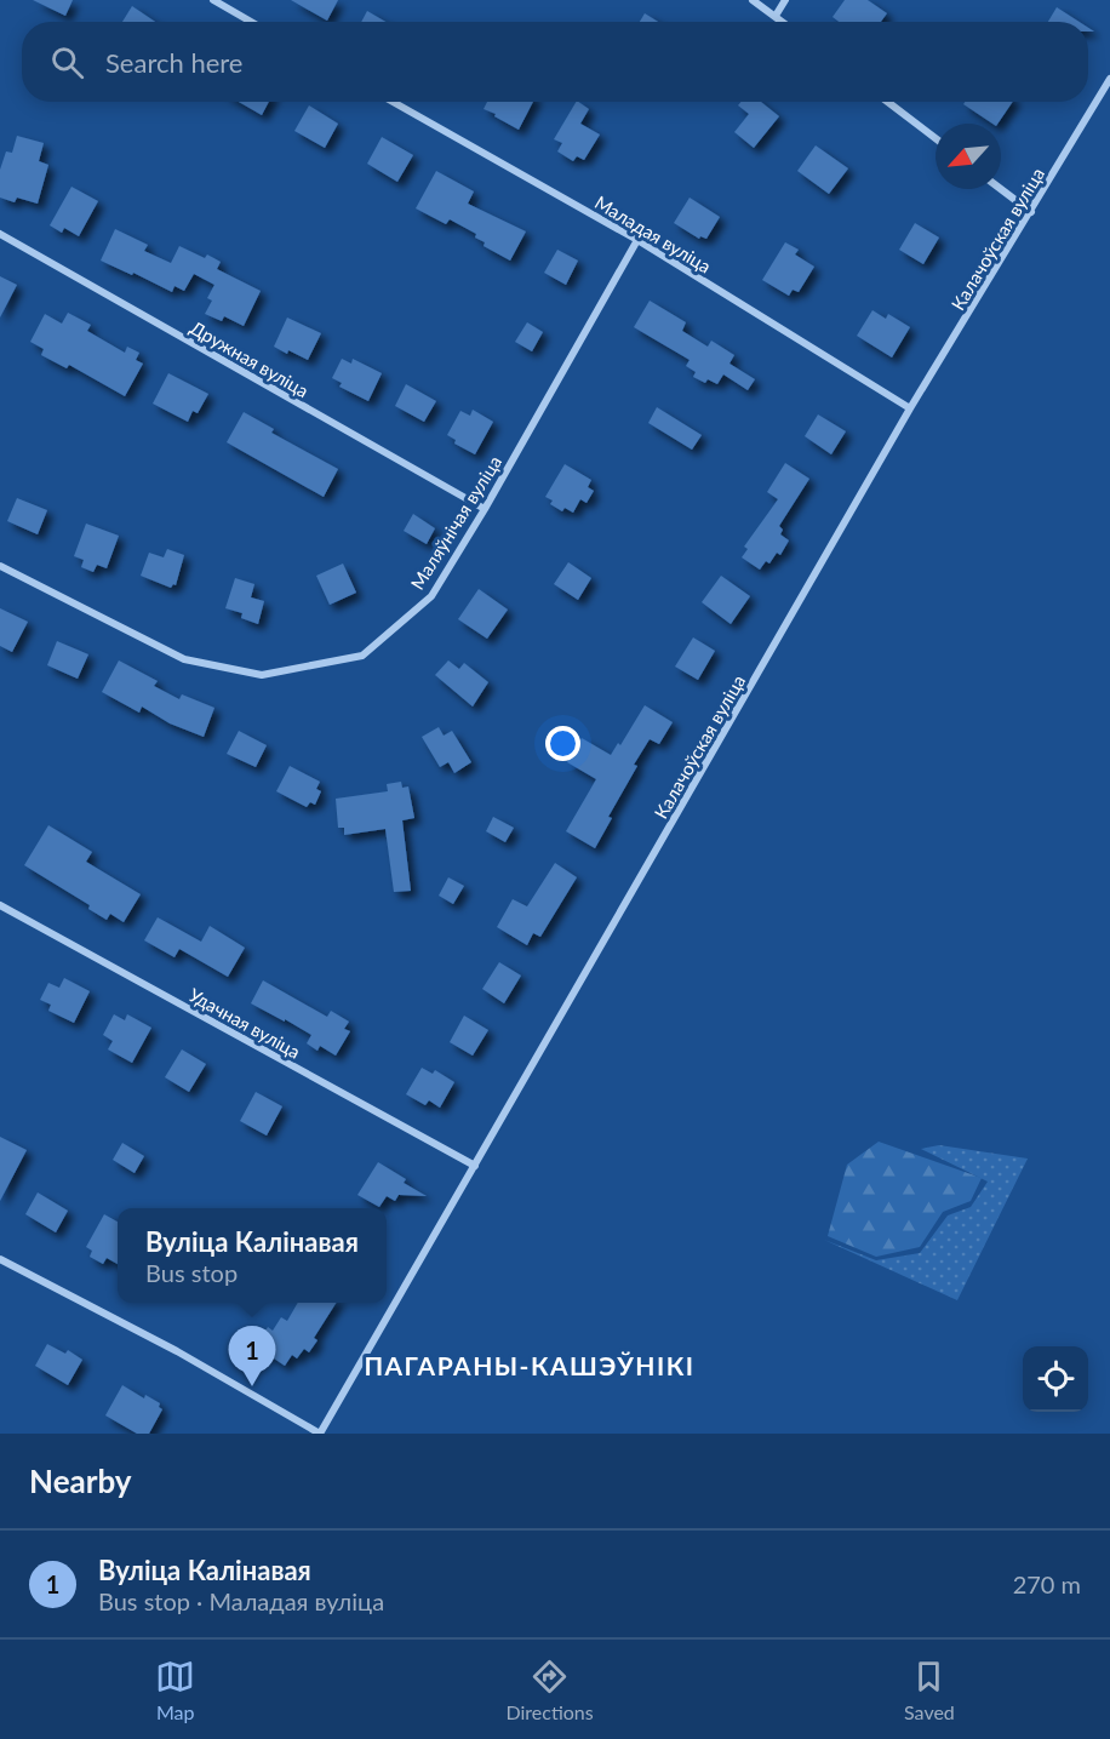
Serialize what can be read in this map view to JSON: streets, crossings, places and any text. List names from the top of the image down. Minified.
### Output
{"streets":{"street":["Маладая вуліца","Калачоўская вуліца","Дружная вуліца","Маляўнічая вуліца","Удачная вуліца"]},"crossings":[["Маладая вуліца","Калачоўская вуліца"],["Маладая вуліца","Маляўнічая вуліца"],["Калачоўская вуліца","Удачная вуліца"],["Дружная вуліца","Маляўнічая вуліца"]],"districts":["ПАГАРАНЫ-КАШЭЎНІКІ"],"north":"bottom left","page":{"search":"Search here","popup":["Вуліца Калінавая","Bus stop"],"pins":"1","heading":"Nearby","list":[{"mark":"1","name":"Вуліца Калінавая","note":"Bus stop · Маладая вуліца","value":"270 m"}],"nav":["Map","Directions","Saved"]}}
